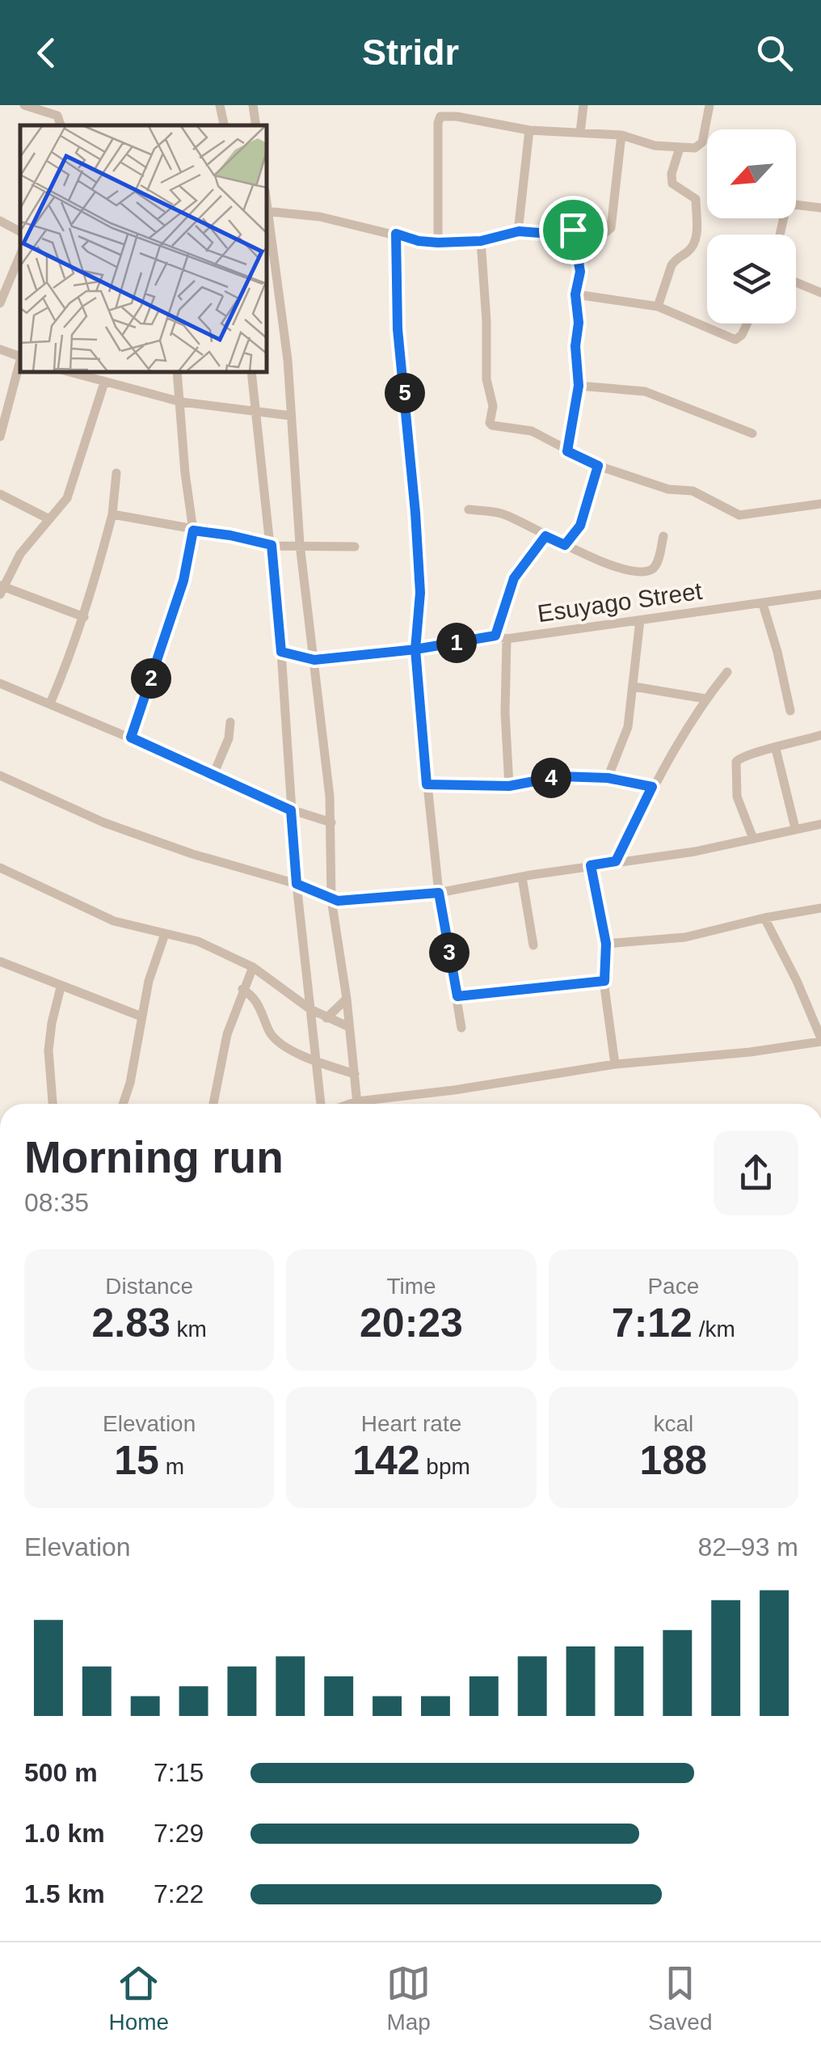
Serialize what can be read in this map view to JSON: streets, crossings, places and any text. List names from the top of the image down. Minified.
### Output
{"streets":{"street":["Esuyago Street"]},"north":"bottom left","page":{"header":"Stridr","pins":["5","1","2","4","3"],"heading":["Morning run","08:35"],"stats":[["Distance","2.83 km"],["Time","20:23"],["Pace","7:12 /km"],["Elevation","15 m"],["Heart rate","142 bpm"],["kcal","188"]],"chart":["Elevation","82–93 m"],"list":[{"name":"500 m","note":"7:15"},{"name":"1.0 km","note":"7:29"},{"name":"1.5 km","note":"7:22"}],"tabs":["Home","Map","Saved"]}}
